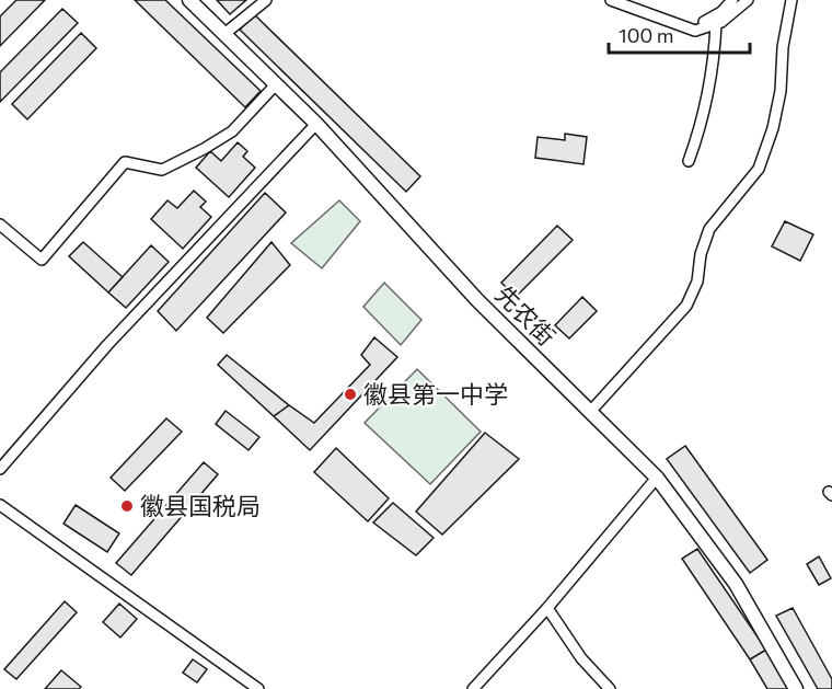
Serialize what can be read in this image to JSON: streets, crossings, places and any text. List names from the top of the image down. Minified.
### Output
{"streets":{"main road":["先农街"]},"places":["徽县第一中学","徽县国税局"],"scale_bar":"100 m"}
